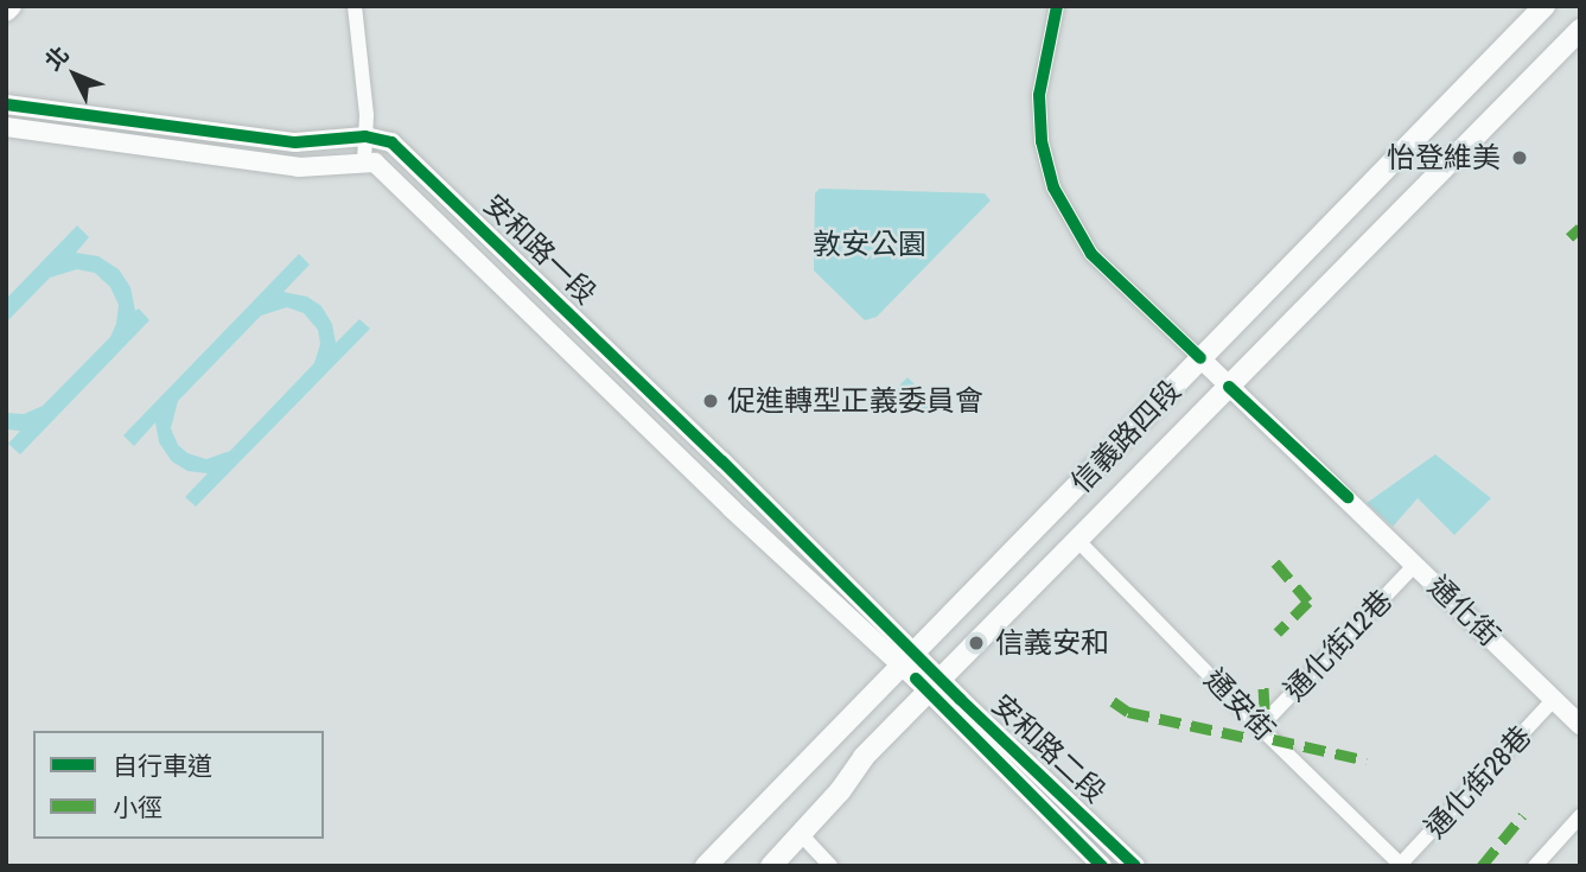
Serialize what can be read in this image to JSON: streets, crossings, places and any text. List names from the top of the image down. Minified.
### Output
{"streets":{"main road":["信義路四段"],"street":["安和路一段","通化街","通化街12巷","通安街","安和路二段","通化街28巷"]},"crossings":[["安和路一段","信義路四段"],["安和路一段","安和路二段"],["信義路四段","通化街"],["信義路四段","通安街"],["信義路四段","安和路二段"],["通化街","通化街12巷"],["通化街","通化街28巷"],["通化街12巷","通安街"],["通安街","通化街28巷"]],"parks":["敦安公園"],"places":["怡登維美","促進轉型正義委員會","信義安和"],"legend":["自行車道","小徑"],"north":"top left"}
